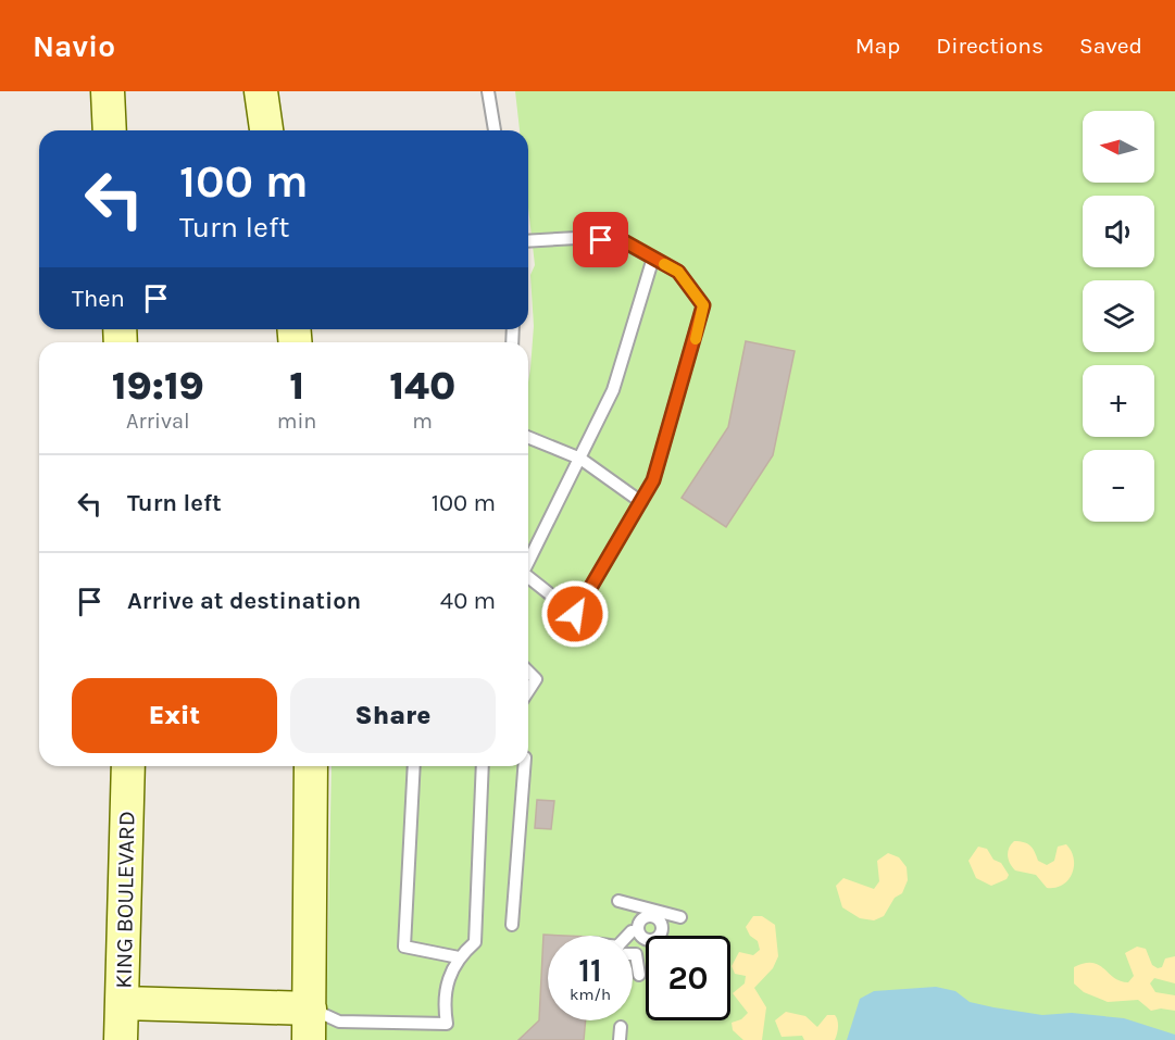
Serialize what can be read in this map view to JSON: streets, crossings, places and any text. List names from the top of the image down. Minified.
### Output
{"streets":{"street":["KING BOULEVARD"]},"north":"left","page":{"header":"Navio","nav":["Map","Directions","Saved"],"map_buttons":["+","−"],"turn":["100 m","Turn left"],"then":"Then","eta":["19:19","Arrival","1","min","140","m"],"list":[{"name":"Turn left","value":"100 m"},{"name":"Arrive at destination","value":"40 m"}],"buttons":["Exit","Share"],"speed":"11 km/h","limit":"20"}}
